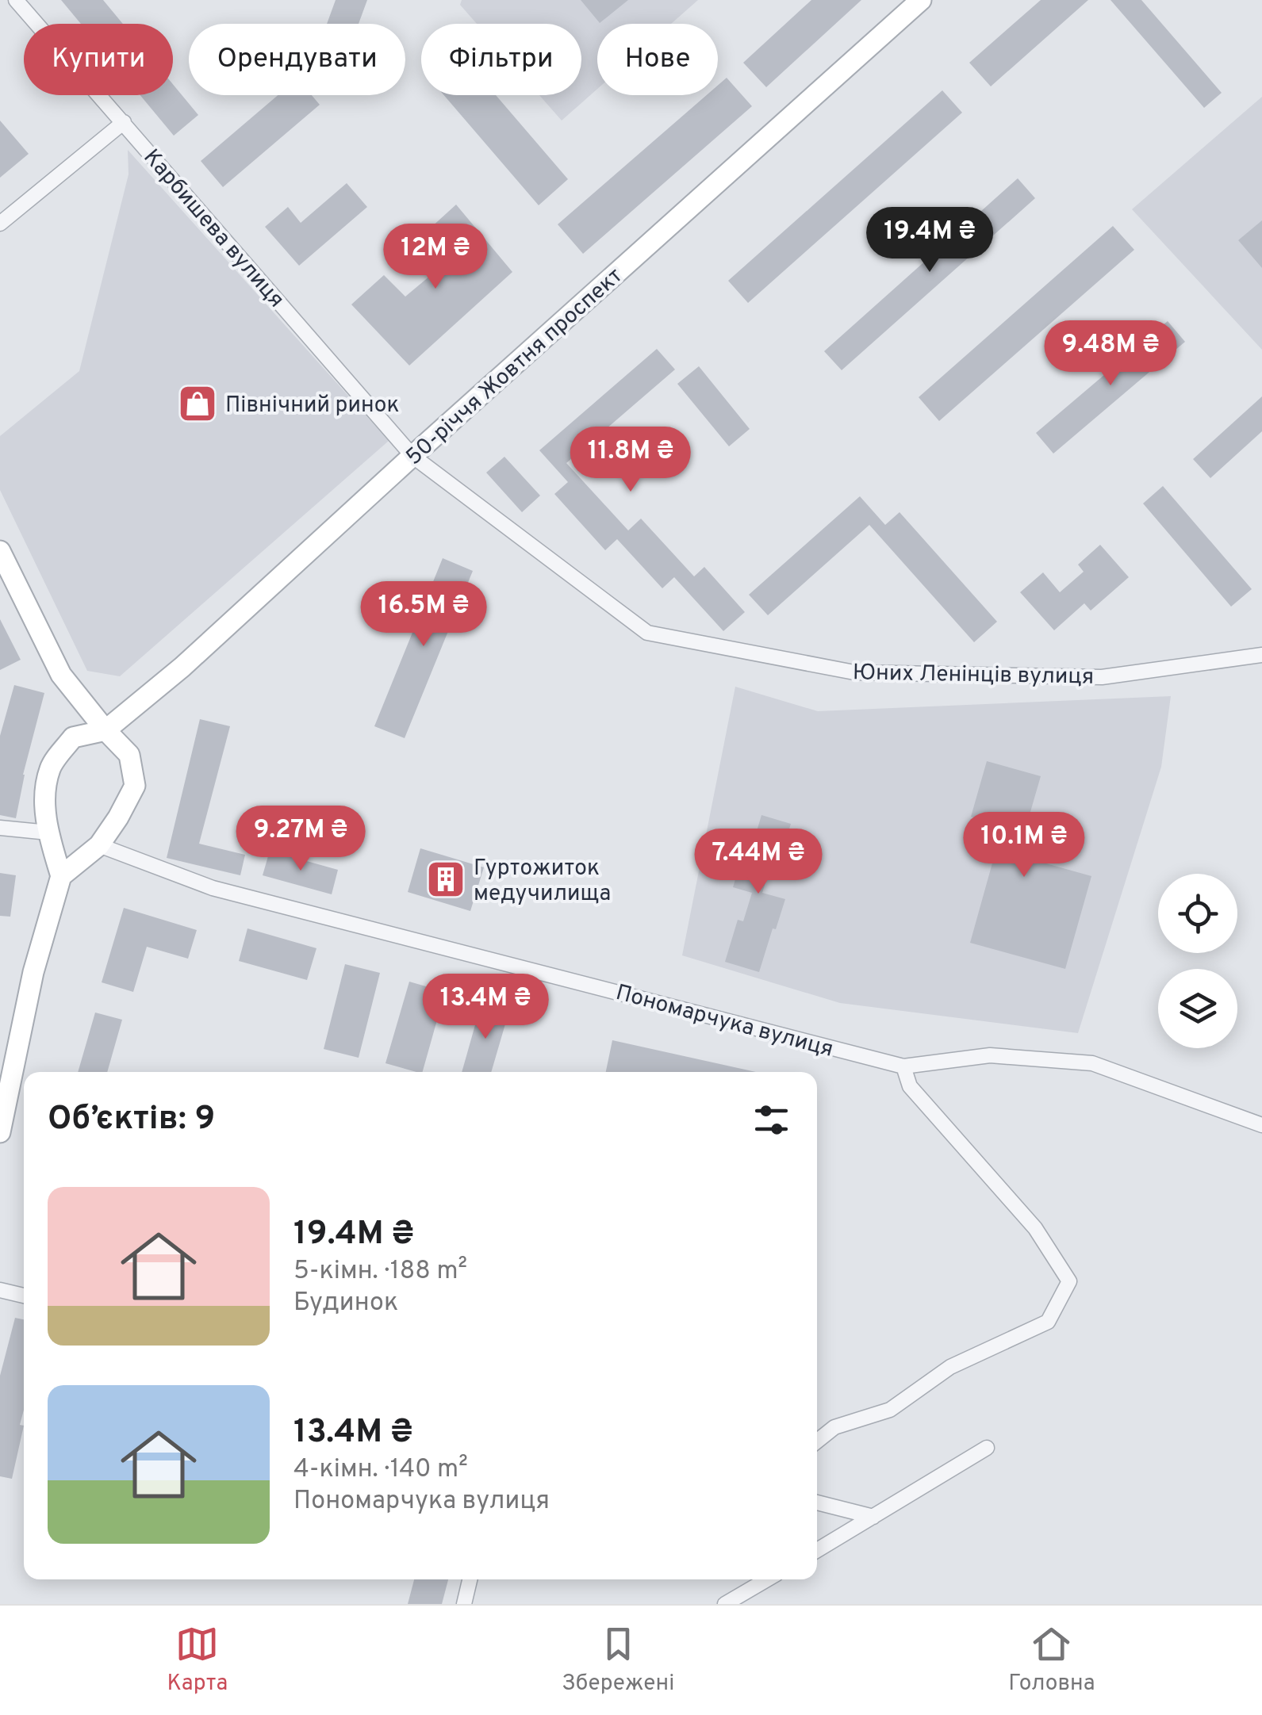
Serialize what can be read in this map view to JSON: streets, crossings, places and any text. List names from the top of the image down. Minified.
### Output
{"streets":{"street":["Карбишева вулиця","50-річчя Жовтня проспект","Юних Ленінців вулиця","Пономарчука вулиця"]},"crossings":[["Карбишева вулиця","50-річчя Жовтня проспект"],["Карбишева вулиця","Юних Ленінців вулиця"],["50-річчя Жовтня проспект","Юних Ленінців вулиця"]],"places":{"shop":["Північний ринок"],"building":["Гуртожиток медучилища"]},"page":{"chip":["Купити","Орендувати","Фільтри","Нове"],"price":["19.4M ₴","12M ₴","9.48M ₴","11.8M ₴","16.5M ₴","9.27M ₴","10.1M ₴","7.44M ₴","13.4M ₴"],"heading":"Об’єктів: 9","list":[{"name":"19.4M ₴","note":"5-кімн. · 188 m² · Будинок"},{"name":"13.4M ₴","note":"4-кімн. · 140 m² · Пономарчука вулиця"}],"tabs":["Карта","Збережені","Головна"]}}
